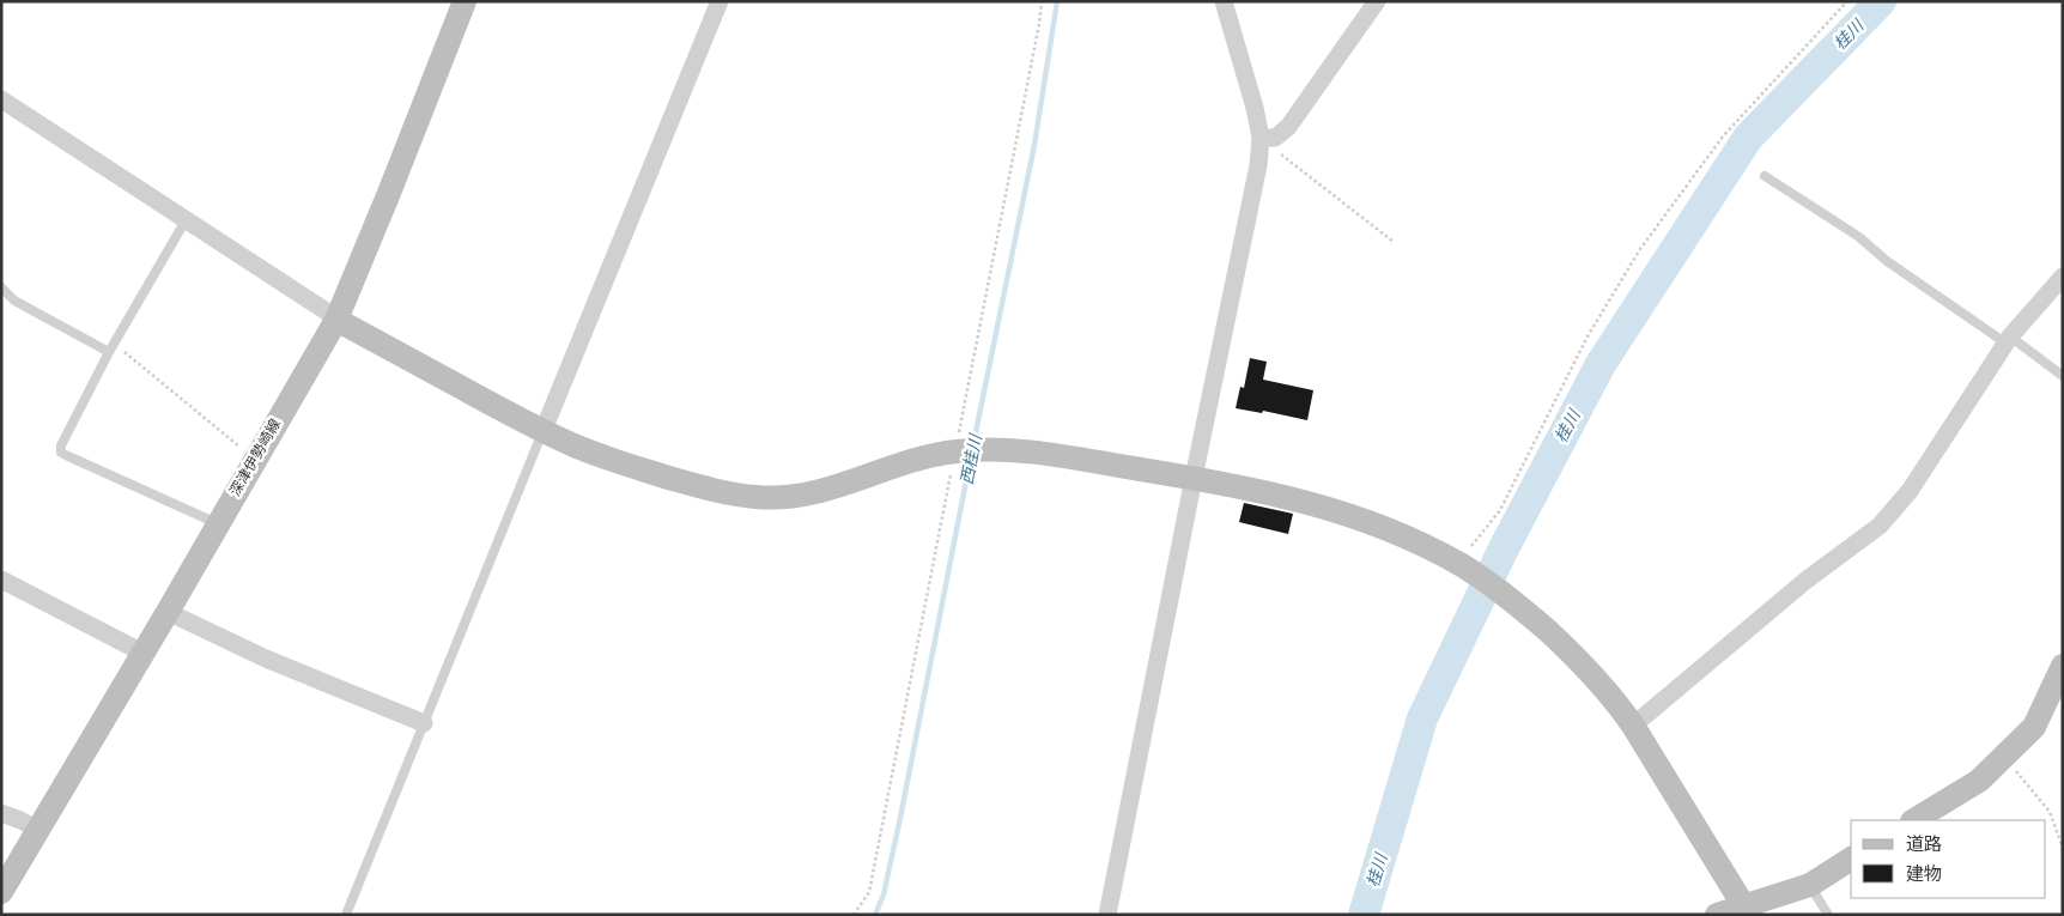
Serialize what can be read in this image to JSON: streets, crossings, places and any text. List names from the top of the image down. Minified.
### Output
{"streets":{"street":["深津伊勢崎線"]},"water":["桂川","西桂川"],"legend":["道路","建物"]}
